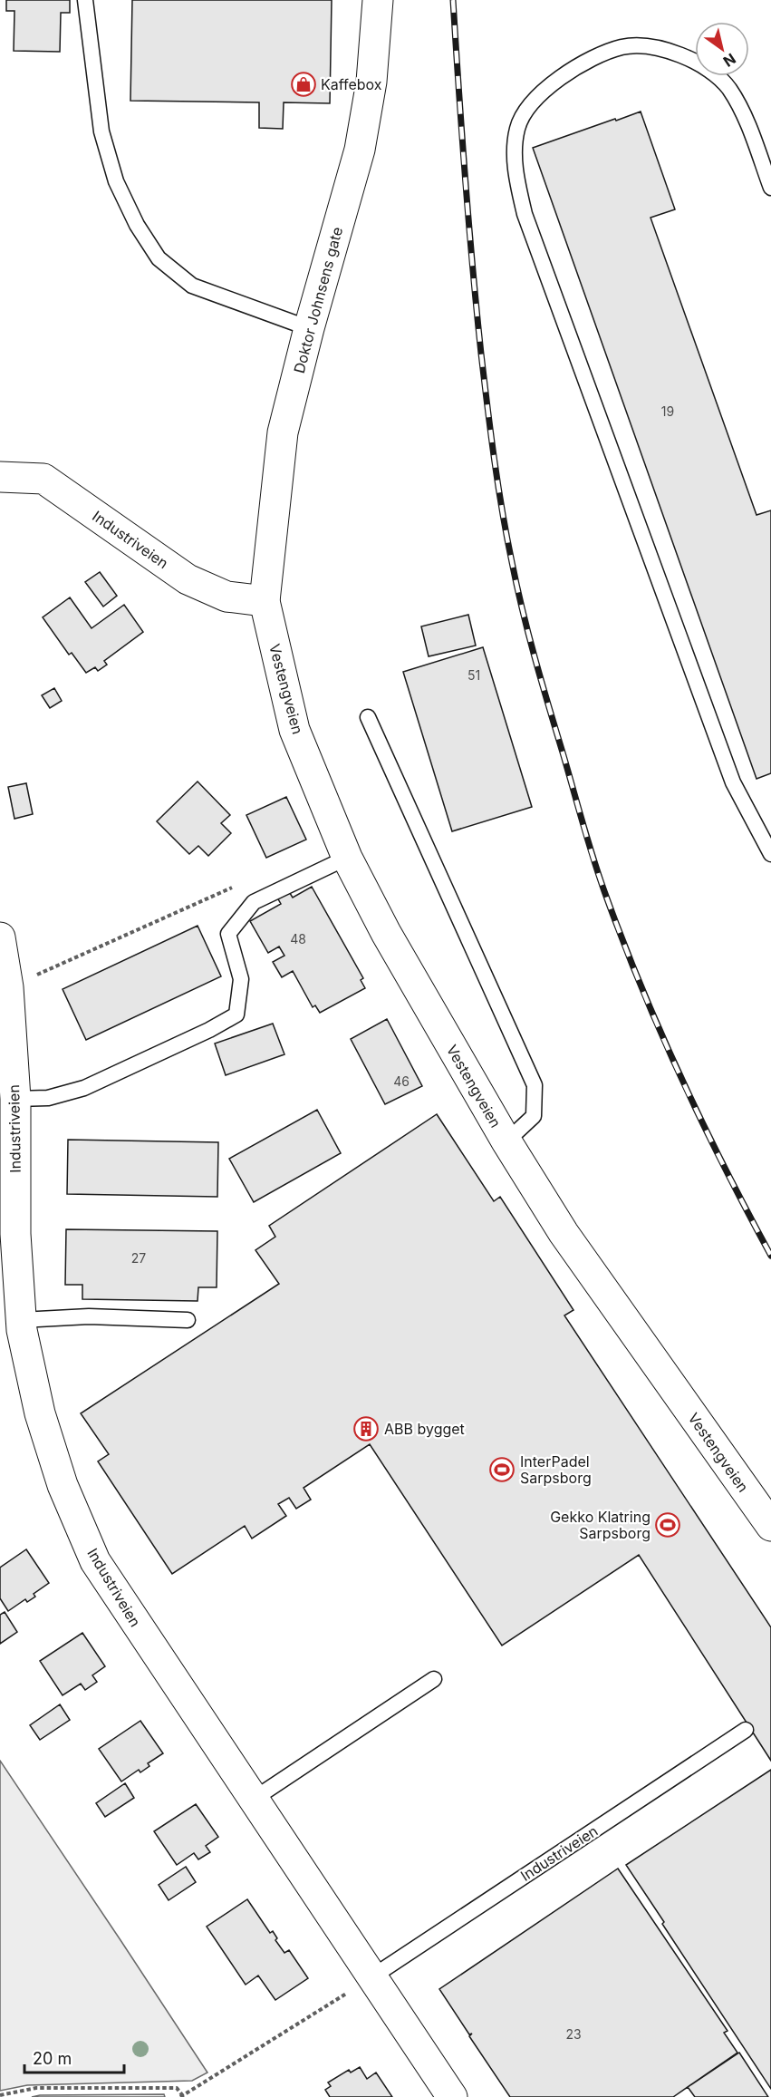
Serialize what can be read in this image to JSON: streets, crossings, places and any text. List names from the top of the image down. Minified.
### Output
{"streets":{"street":["Doktor Johnsens gate","Industriveien","Vestengveien"]},"crossings":[["Doktor Johnsens gate","Industriveien"],["Doktor Johnsens gate","Vestengveien"],["Industriveien","Vestengveien"]],"places":{"shop":["Kaffebox"],"building":["ABB bygget"],"sports":["InterPadel Sarpsborg","Gekko Klatring Sarpsborg"]},"house_numbers":["19","51","48","46","27","23"],"scale_bar":"20 m","north":"bottom right"}
